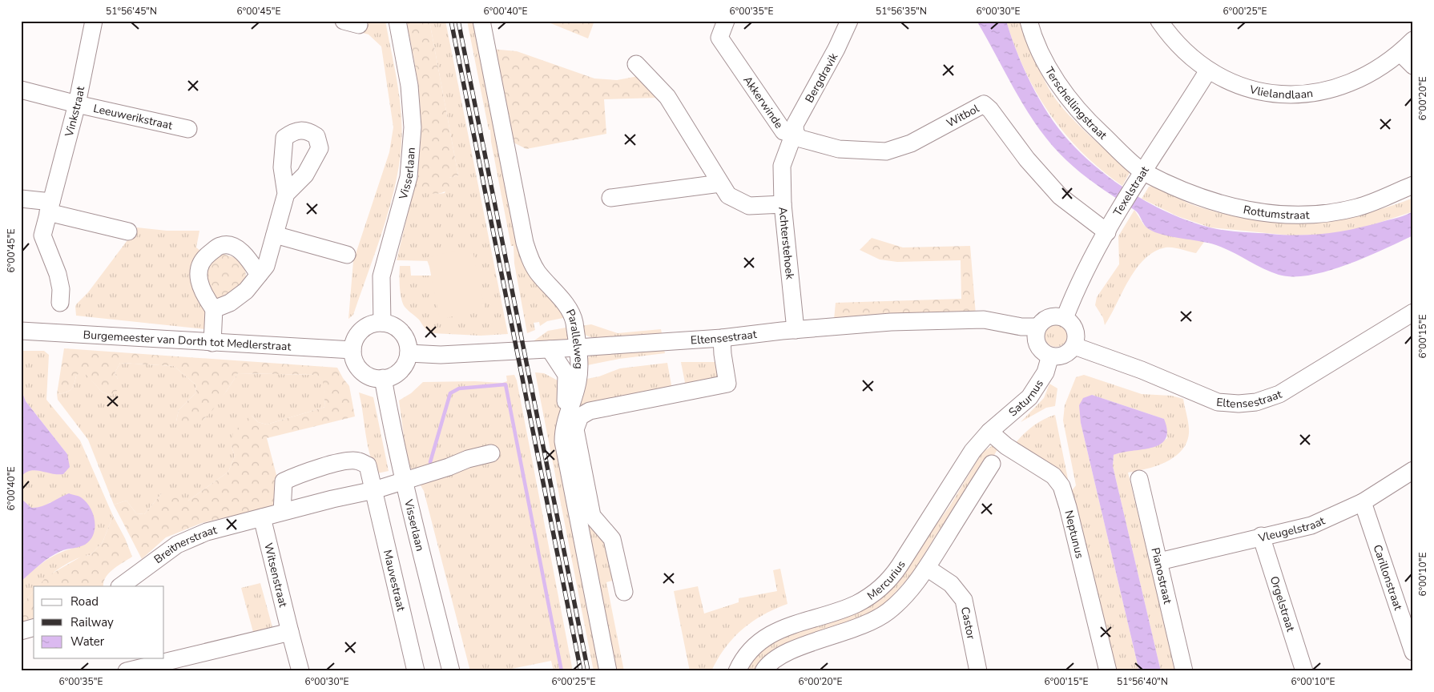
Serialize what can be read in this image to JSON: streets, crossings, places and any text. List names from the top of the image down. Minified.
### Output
{"streets":{"street":["Bergdravik","Vlielandlaan","Terschellingstraat","Akkerwinde","Vinkstraat","Witbol","Leeuwerikstraat","Visserlaan","Texelstraat","Rottumstraat","Achterstehoek","Eltensestraat","Burgemeester van Dorth tot Medlerstraat","Parallelweg","Saturnus","Vleugelstraat","Neptunus","Breitnerstraat","Witsenstraat","Pianostraat","Carillonstraat","Mercurius","Mauvestraat","Orgelstraat","Castor"]},"crossings":[["Bergdravik","Akkerwinde"],["Bergdravik","Witbol"],["Vlielandlaan","Texelstraat"],["Terschellingstraat","Texelstraat"],["Terschellingstraat","Rottumstraat"],["Akkerwinde","Witbol"],["Akkerwinde","Achterstehoek"],["Vinkstraat","Leeuwerikstraat"],["Witbol","Texelstraat"],["Visserlaan","Eltensestraat"],["Visserlaan","Burgemeester van Dorth tot Medlerstraat"],["Visserlaan","Breitnerstraat"],["Texelstraat","Rottumstraat"],["Texelstraat","Eltensestraat"],["Texelstraat","Saturnus"],["Achterstehoek","Eltensestraat"],["Eltensestraat","Burgemeester van Dorth tot Medlerstraat"],["Eltensestraat","Parallelweg"],["Eltensestraat","Saturnus"],["Saturnus","Neptunus"],["Saturnus","Mercurius"],["Vleugelstraat","Pianostraat"],["Vleugelstraat","Carillonstraat"],["Vleugelstraat","Orgelstraat"],["Neptunus","Mercurius"],["Breitnerstraat","Witsenstraat"],["Breitnerstraat","Mauvestraat"]],"legend":["Road","Railway","Water"],"coordinates":["51°56'45\"N","6°00'45\"E","6°00'40\"E","6°00'35\"E","51°56'35\"N","6°00'30\"E","6°00'25\"E","6°00'20\"E","6°00'15\"E","6°00'10\"E","51°56'40\"N"]}
